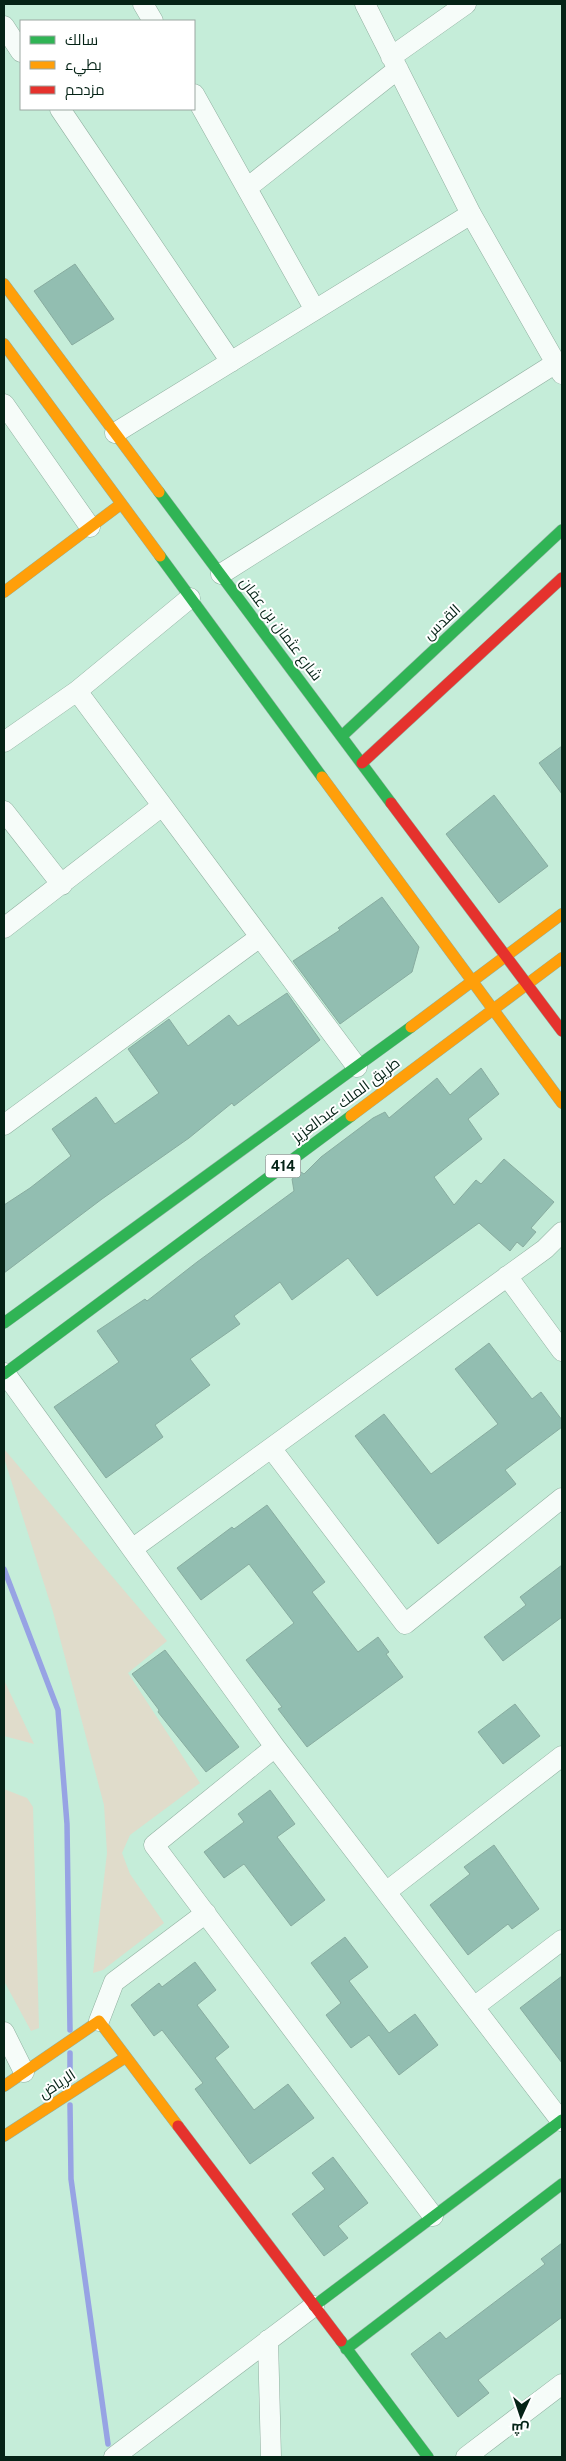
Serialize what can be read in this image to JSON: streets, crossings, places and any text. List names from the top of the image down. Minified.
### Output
{"streets":{"main road":["القدس","شارع عثمان بن عفان","طريق الملك عبدالعزيز","414","الرياض"]},"crossings":[["القدس","شارع عثمان بن عفان"],["شارع عثمان بن عفان","طريق الملك عبدالعزيز"]],"legend":["سالك","بطيء","مزدحم"],"north":"bottom"}
